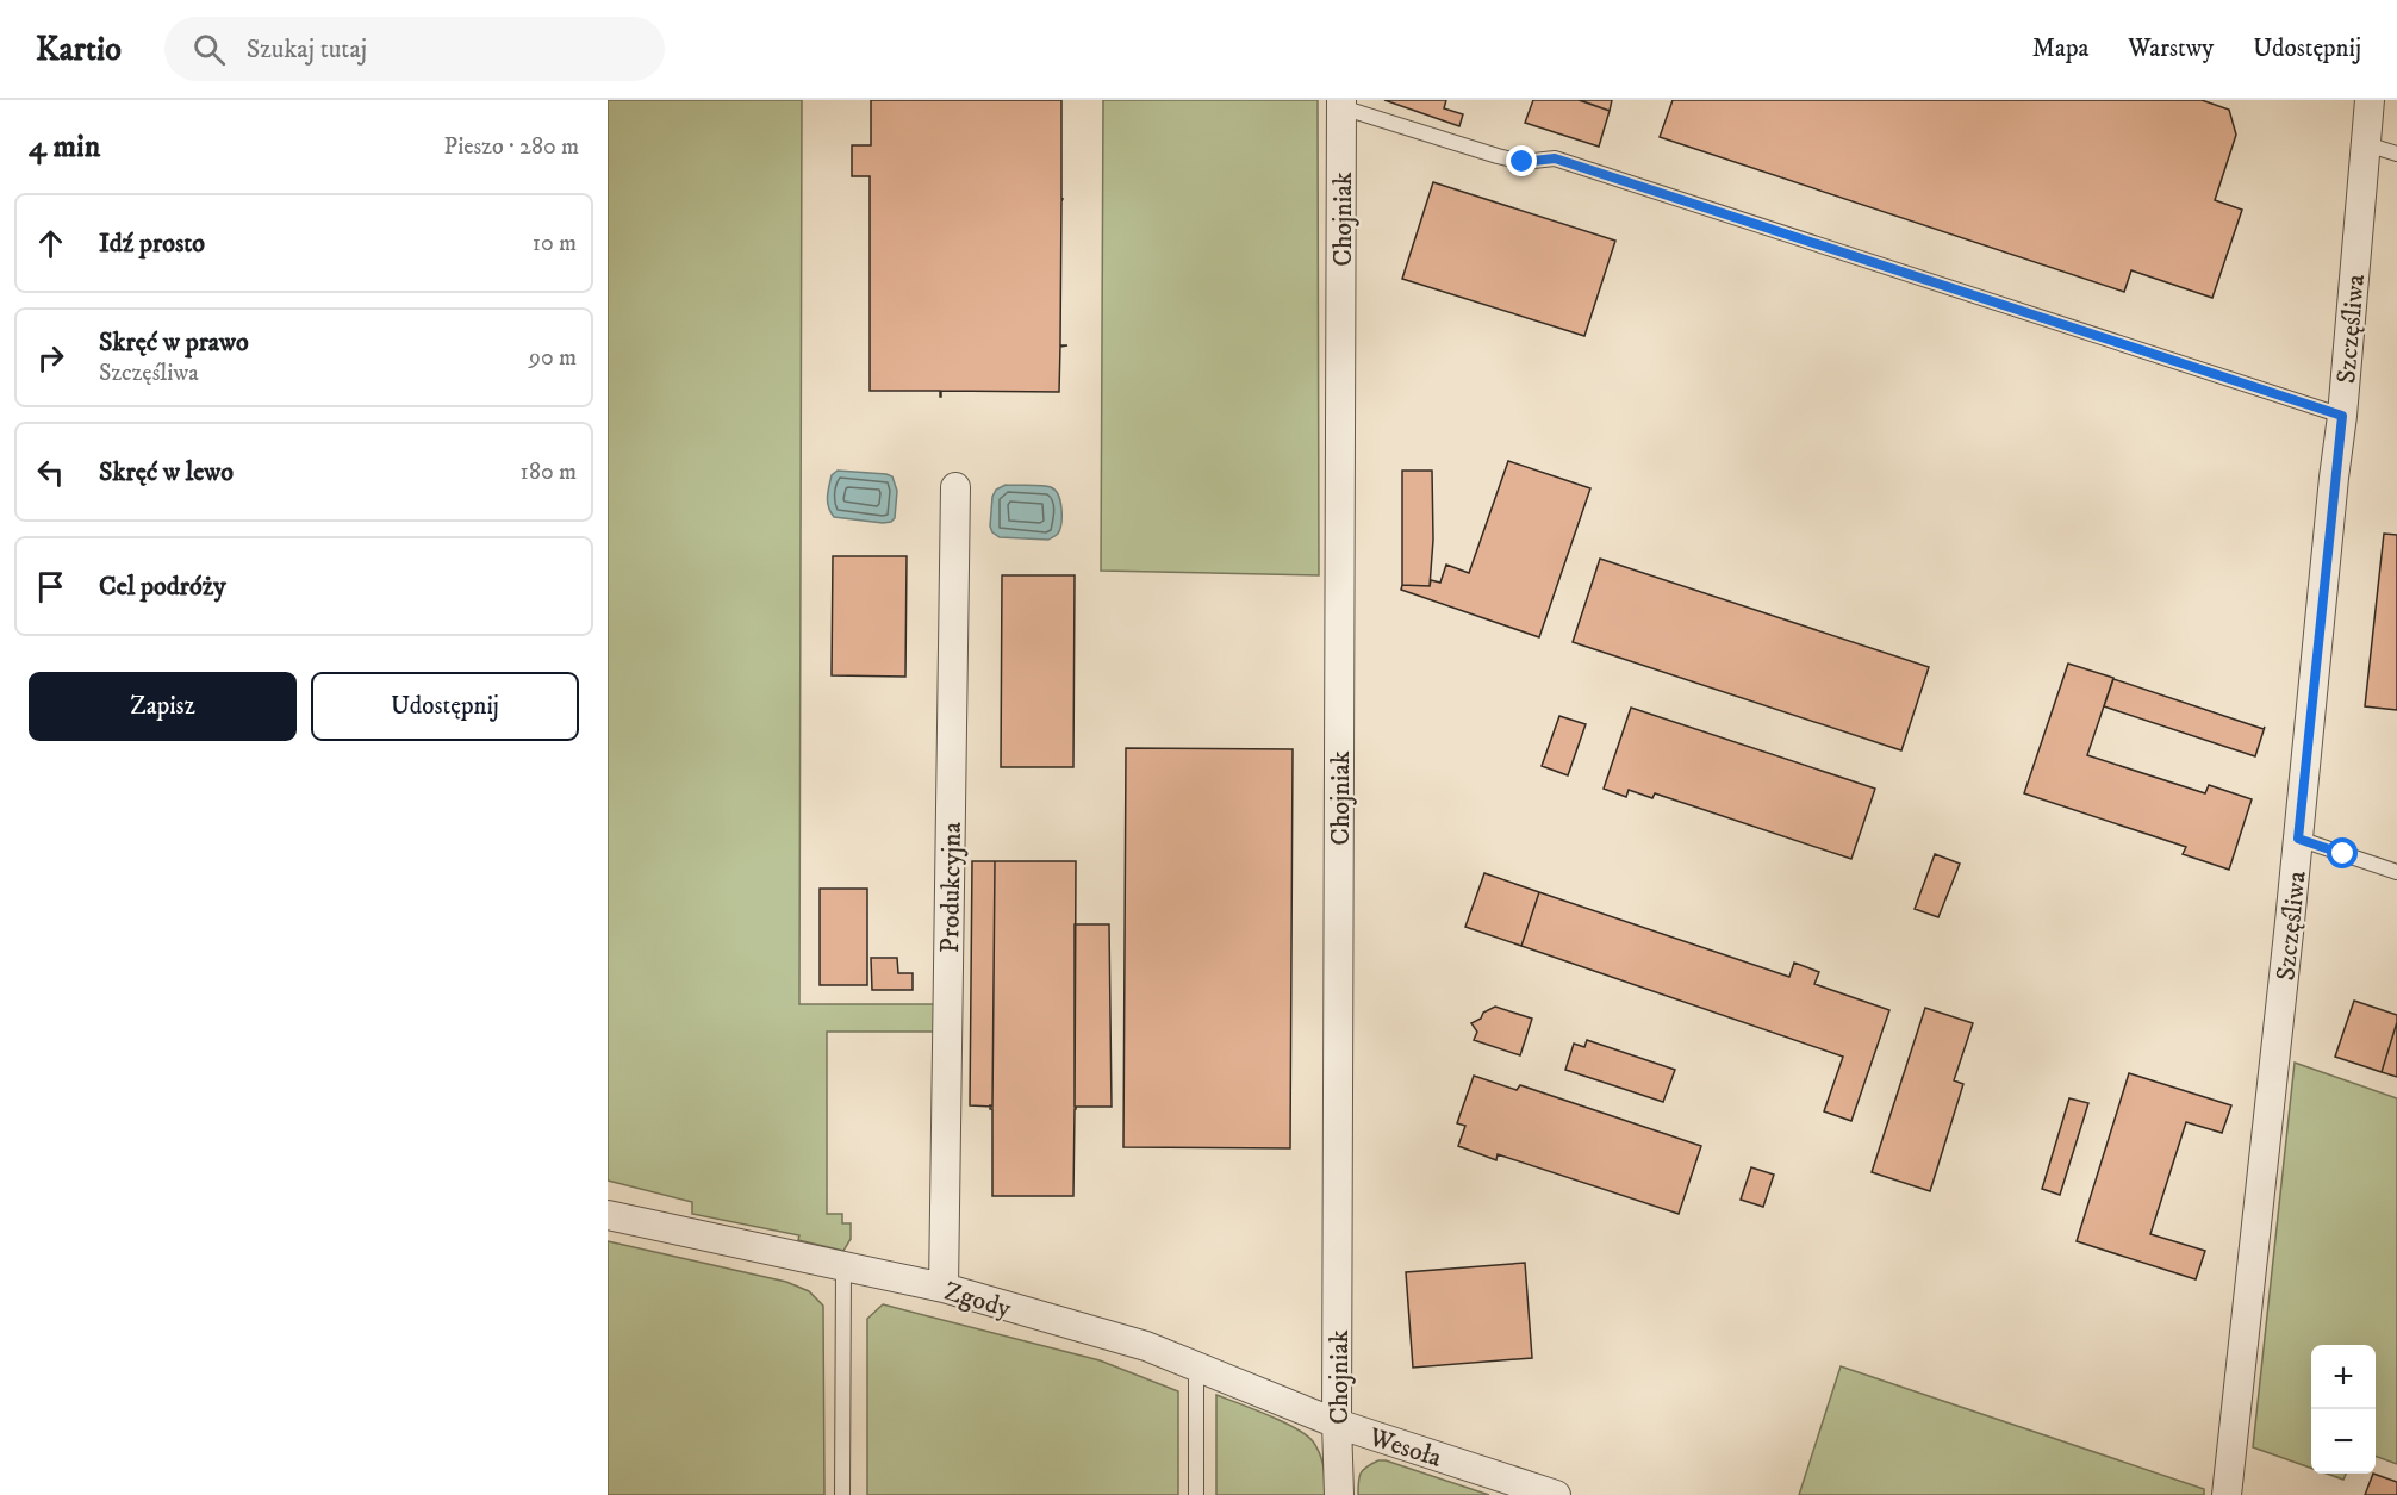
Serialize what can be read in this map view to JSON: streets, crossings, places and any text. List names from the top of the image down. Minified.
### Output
{"streets":{"street":["Chojniak","Szczęśliwa","Produkcyjna","Zgody","Wesoła"]},"crossings":[["Chojniak","Zgody"],["Chojniak","Wesoła"],["Produkcyjna","Zgody"],["Zgody","Wesoła"]],"page":{"header":"Kartio","search":"Szukaj tutaj","nav":["Mapa","Warstwy","Udostępnij"],"heading":["4 min","Pieszo · 280 m"],"list":[["Idź prosto","10 m"],["Skręć w prawo","Szczęśliwa","90 m"],["Skręć w lewo","180 m"],"Cel podróży"],"buttons":["Zapisz","Udostępnij"],"map_buttons":["+","−"]}}
